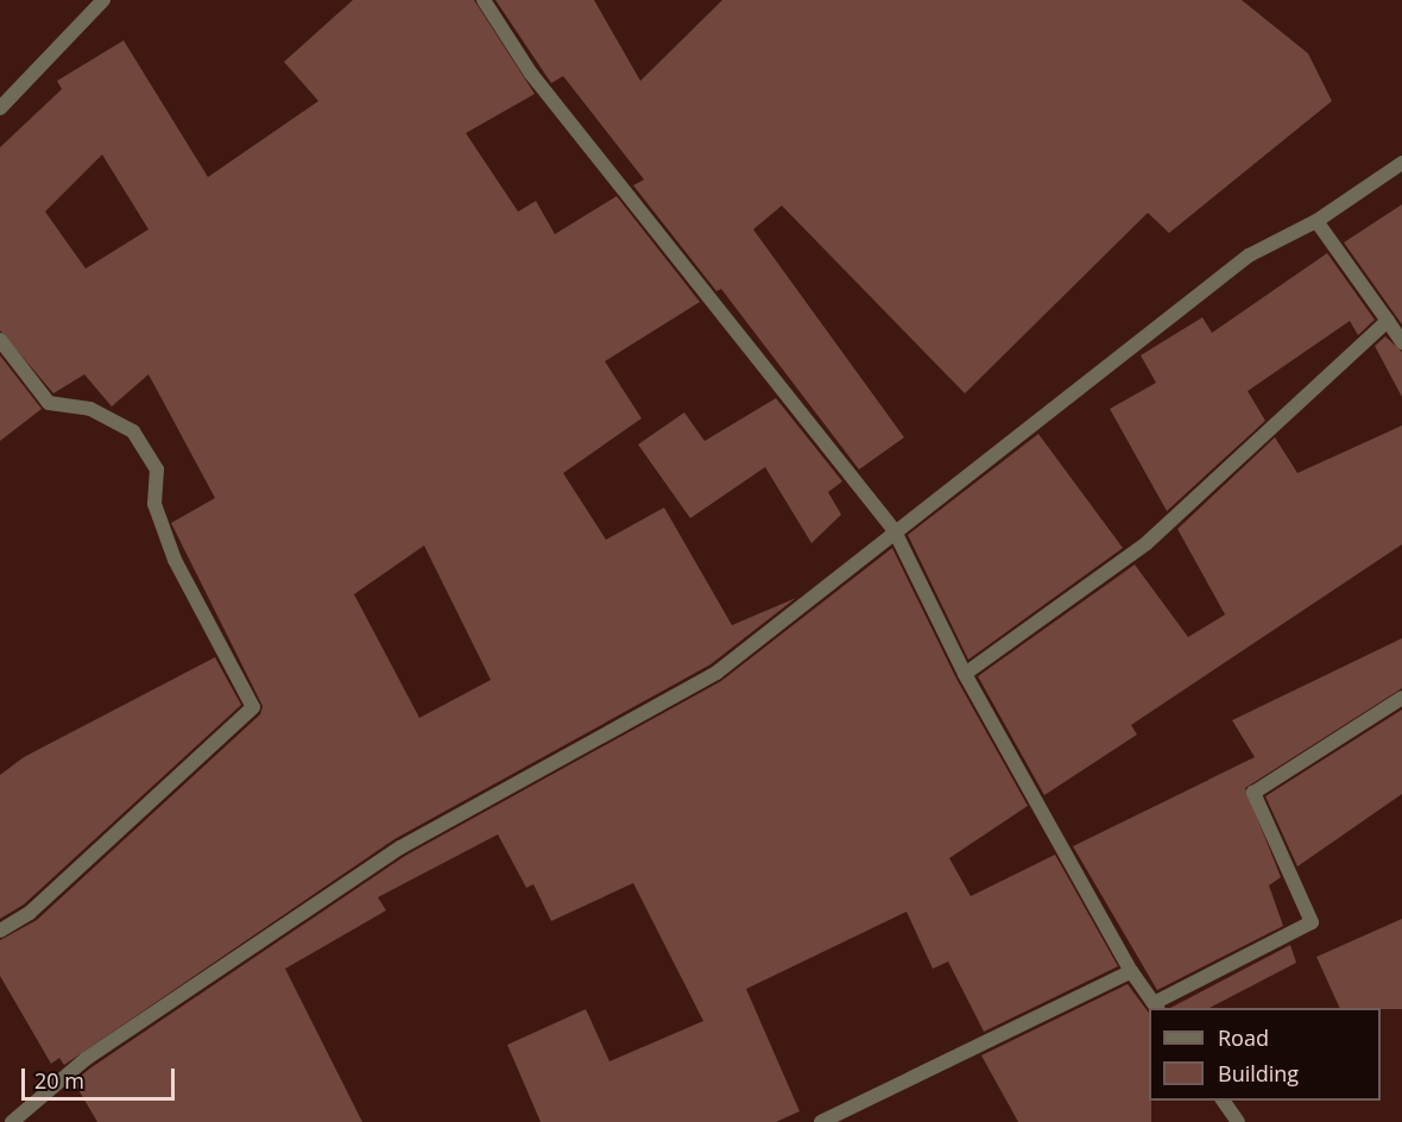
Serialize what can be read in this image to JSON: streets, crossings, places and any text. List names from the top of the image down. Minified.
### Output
{"legend":["Road","Building"],"scale_bar":"20 m"}
